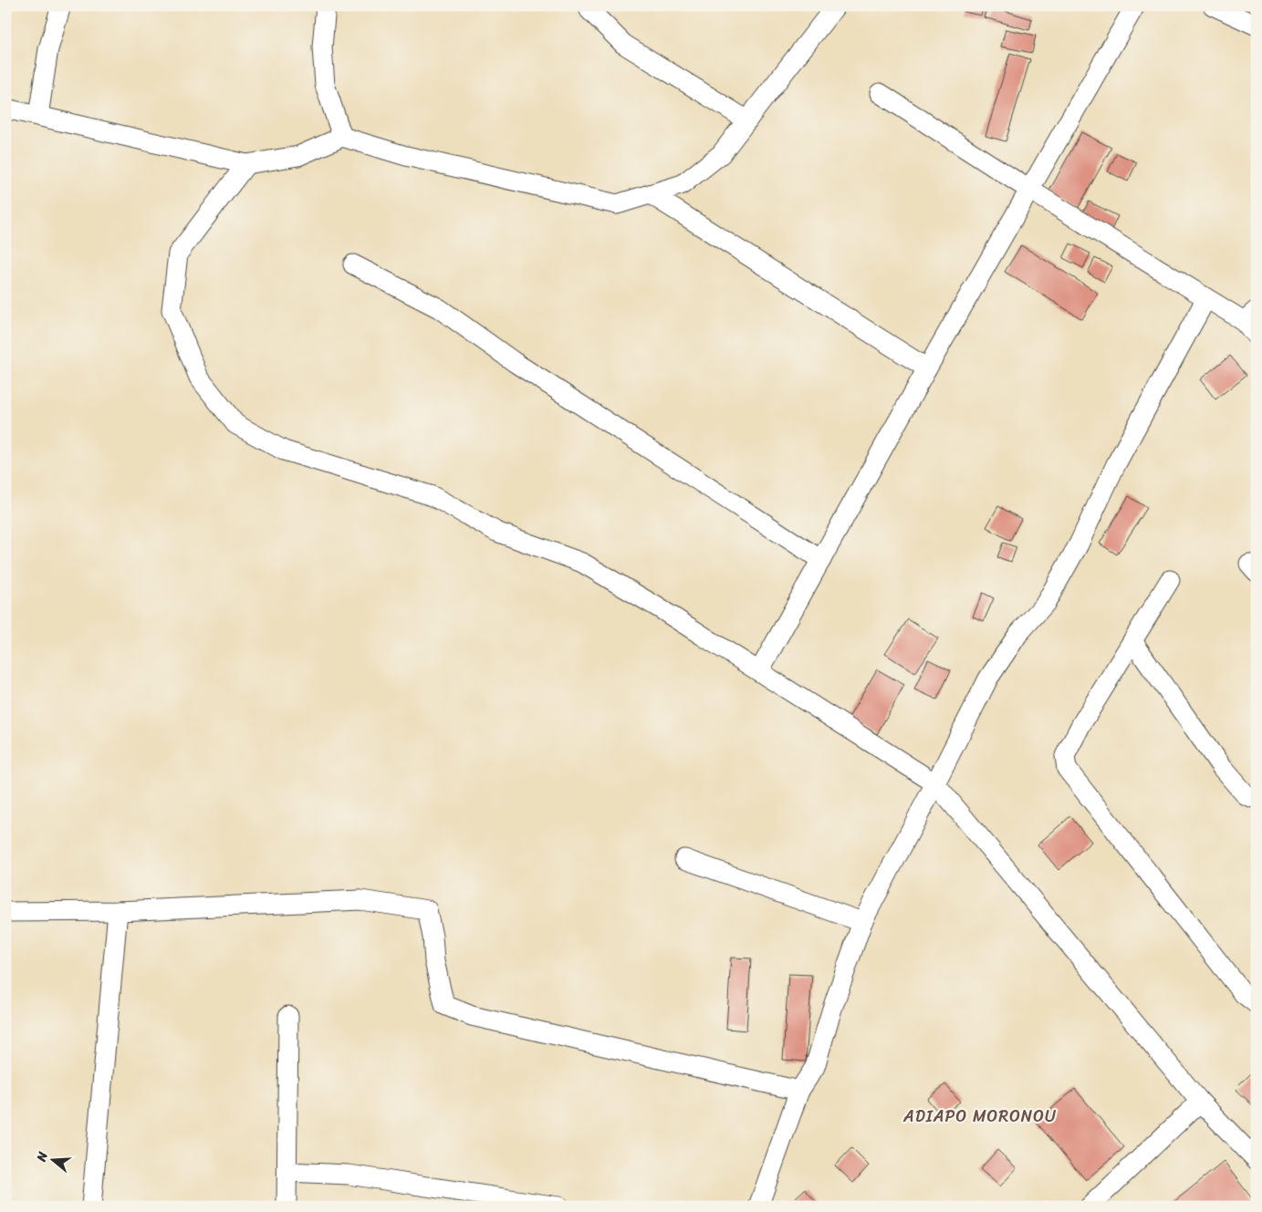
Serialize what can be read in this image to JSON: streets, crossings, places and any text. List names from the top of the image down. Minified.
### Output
{"districts":["ADIAPO MORONOU"],"north":"left"}
